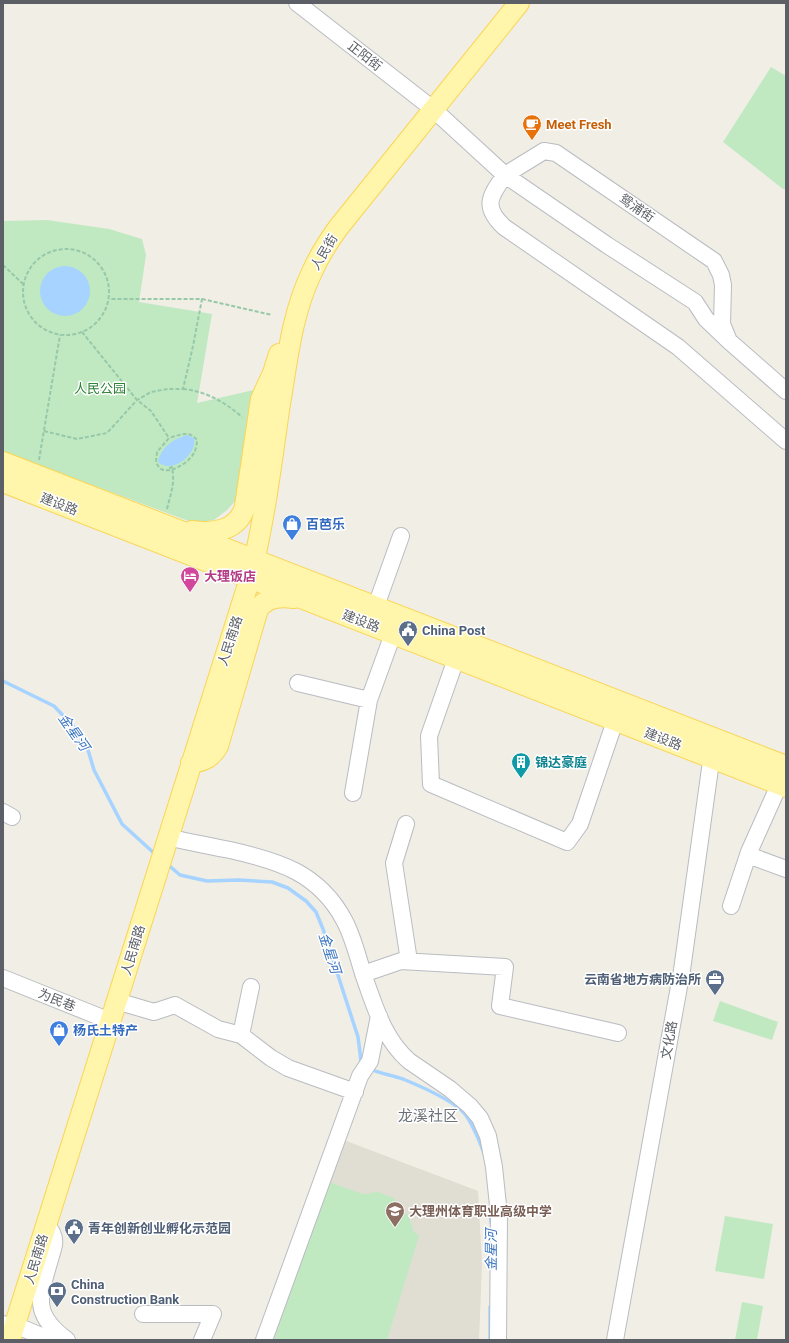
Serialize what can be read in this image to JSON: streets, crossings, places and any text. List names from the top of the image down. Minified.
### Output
{"streets":{"main road":["人民街","建设路","人民南路"],"street":["正阳街","鸳浦街","为民巷","文化路"]},"crossings":[["正阳街","人民街"],["人民街","建设路"],["人民街","人民南路"],["建设路","人民南路"],["建设路","文化路"],["人民南路","为民巷"]],"districts":["龙溪社区"],"water":["金星河"],"parks":["人民公园"],"places":{"cafe":["Meet Fresh"],"shop":["百芭乐","杨氏土特产"],"hotel":["大理饭店"],"public building":["China Post","青年创新创业孵化示范园"],"building":["锦达豪庭"],"office":["云南省地方病防治所"],"school or university":["大理州体育职业高级中学"],"bank":["China Construction Bank"]}}
